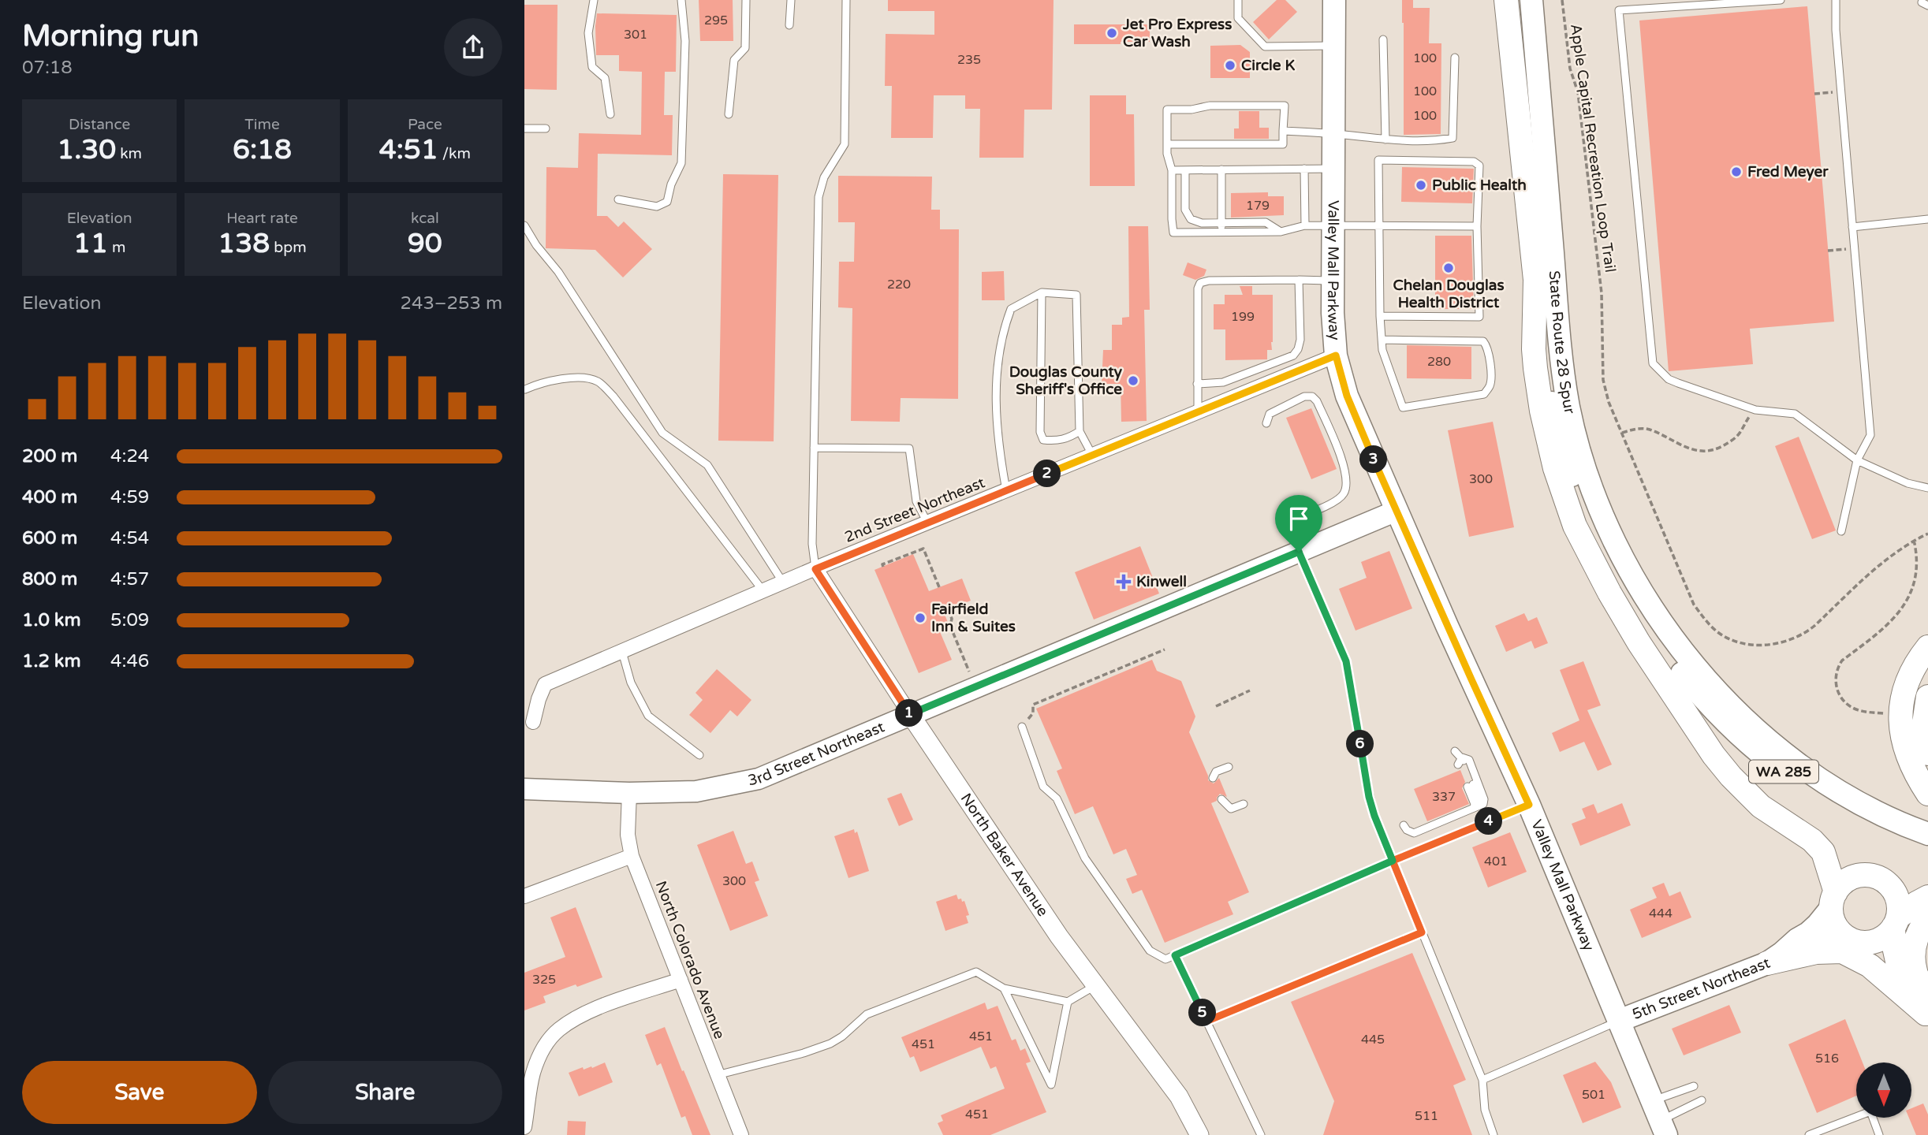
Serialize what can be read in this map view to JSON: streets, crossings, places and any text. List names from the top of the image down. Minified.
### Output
{"streets":{"main road":["Valley Mall Parkway","State Route 28 Spur","3rd Street Northeast","WA 285","5th Street Northeast"],"street":["2nd Street Northeast","North Baker Avenue","North Colorado Avenue"],"path":["Apple Capital Recreation Loop Trail"]},"crossings":[["Valley Mall Parkway","2nd Street Northeast"],["Valley Mall Parkway","3rd Street Northeast"],["Valley Mall Parkway","5th Street Northeast"],["State Route 28 Spur","WA 285"],["2nd Street Northeast","North Baker Avenue"],["3rd Street Northeast","North Baker Avenue"],["3rd Street Northeast","North Colorado Avenue"]],"places":{"other":["Jet Pro Express Car Wash","Circle K","Fred Meyer","Public Health","Chelan Douglas Health District","Douglas County Sheriff's Office","Fairfield Inn & Suites"],"health":["Kinwell"]},"house_numbers":["295","301","100","235","100","100","179","220","199","280","300","337","401","300","444","325","451","445","451","516","501","451","511"],"north":"bottom","page":{"heading":["Morning run","07:18"],"stats":[["Distance","1.30 km"],["Time","6:18"],["Pace","4:51 /km"],["Elevation","11 m"],["Heart rate","138 bpm"],["kcal","90"]],"chart":["Elevation","243–253 m"],"list":[{"name":"200 m","note":"4:24"},{"name":"400 m","note":"4:59"},{"name":"600 m","note":"4:54"},{"name":"800 m","note":"4:57"},{"name":"1.0 km","note":"5:09"},{"name":"1.2 km","note":"4:46"}],"pins":["3","2","1","6","4","5"],"buttons":["Save","Share"]}}
